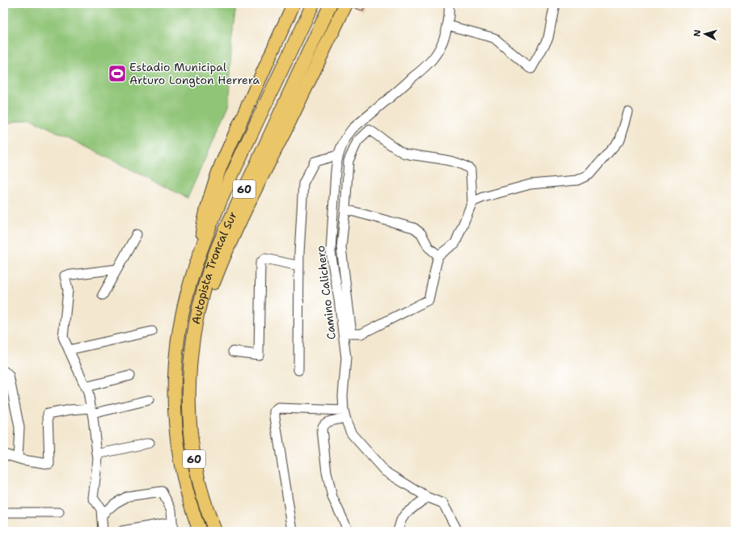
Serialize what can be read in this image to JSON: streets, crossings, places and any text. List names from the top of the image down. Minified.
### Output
{"streets":{"highway":["60","Autopista Troncal Sur"],"street":["Camino Calichero"]},"places":{"sports":["Estadio Municipal Arturo Longton Herrera"]},"north":"left"}
